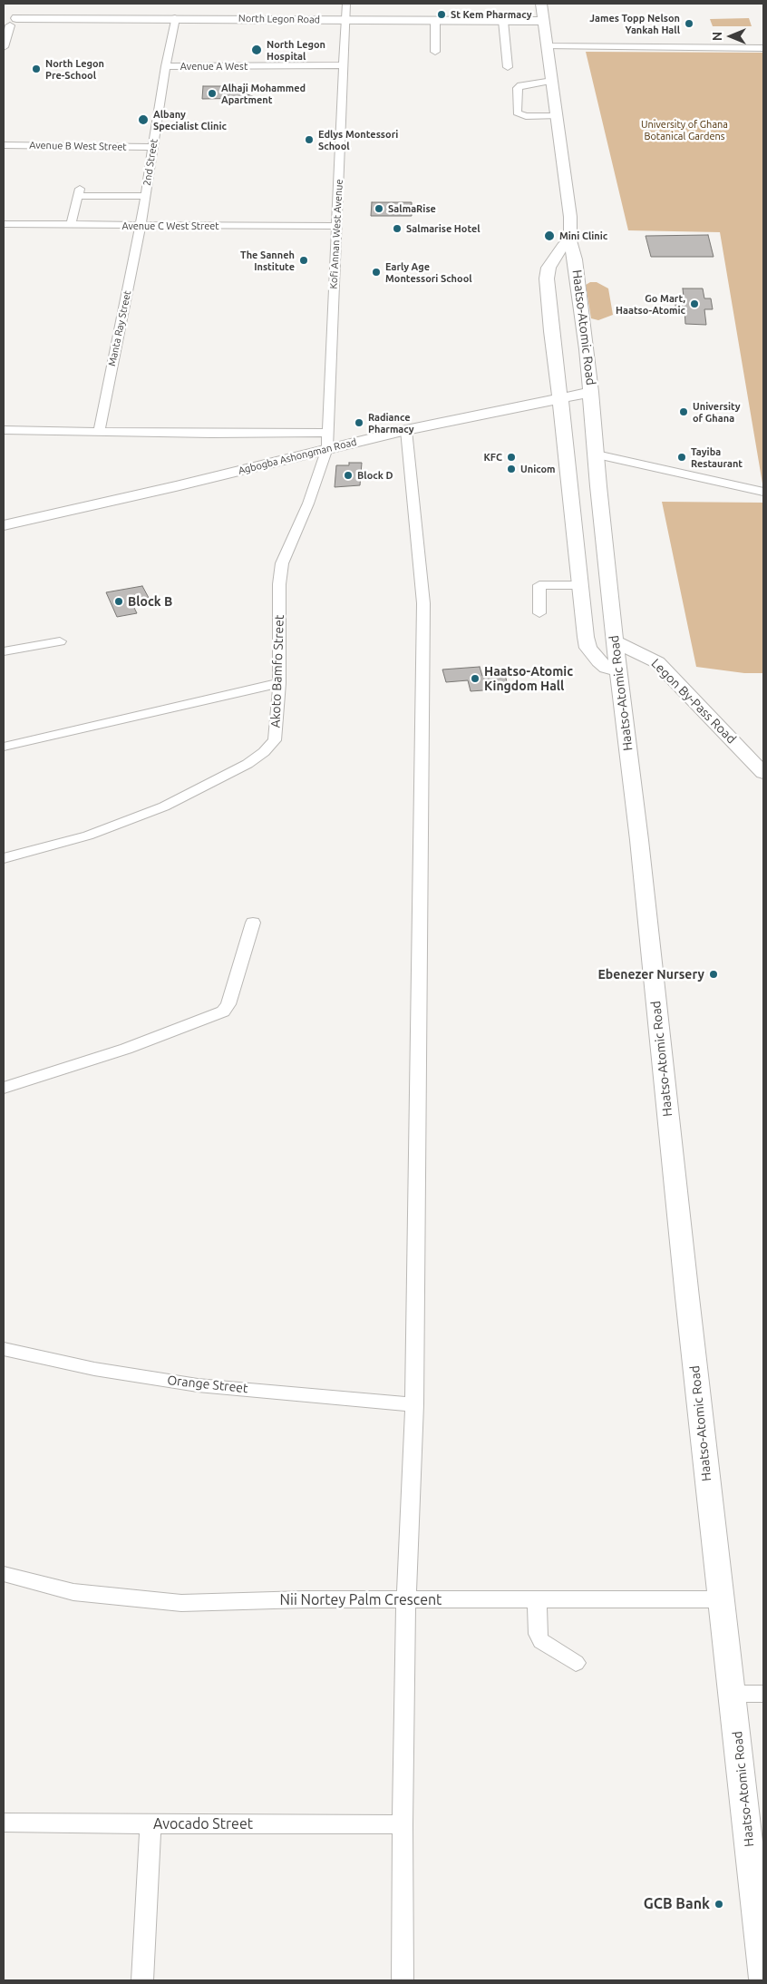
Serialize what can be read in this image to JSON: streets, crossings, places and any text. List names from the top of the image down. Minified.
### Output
{"streets":{"main road":["North Legon Road","Haatso-Atomic Road","Agbogba Ashongman Road","Legon By-Pass Road"],"street":["Avenue A West","Avenue B West Street","2nd Street","Avenue C West Street","Kofi Annan West Avenue","Manta Ray Street","Akoto Bamfo Street","Orange Street","Nii Nortey Palm Crescent","Avocado Street"]},"crossings":[["North Legon Road","2nd Street"],["North Legon Road","Kofi Annan West Avenue"],["North Legon Road","Haatso-Atomic Road"],["Avenue A West","2nd Street"],["Avenue A West","Kofi Annan West Avenue"],["Avenue B West Street","2nd Street"],["2nd Street","Avenue C West Street"],["2nd Street","Manta Ray Street"],["Avenue C West Street","Kofi Annan West Avenue"],["Avenue C West Street","Manta Ray Street"],["Kofi Annan West Avenue","Agbogba Ashongman Road"],["Kofi Annan West Avenue","Akoto Bamfo Street"],["Haatso-Atomic Road","Agbogba Ashongman Road"],["Haatso-Atomic Road","Legon By-Pass Road"],["Haatso-Atomic Road","Nii Nortey Palm Crescent"],["Agbogba Ashongman Road","Akoto Bamfo Street"]],"parks":["University of Ghana Botanical Gardens"],"places":["St Kem Pharmacy","James Topp Nelson Yankah Hall","North Legon Hospital","North Legon Pre-School","Alhaji Mohammed Apartment","Albany Specialist Clinic","Edlys Montessori School","SalmaRise","Salmarise Hotel","Mini Clinic","The Sanneh Institute","Early Age Montessori School","Go Mart, Haatso-Atomic","University of Ghana","Radiance Pharmacy","KFC","Tayiba Restaurant","Unicom","Block D","Block B","Haatso-Atomic Kingdom Hall","Ebenezer Nursery","GCB Bank"],"north":"left"}
